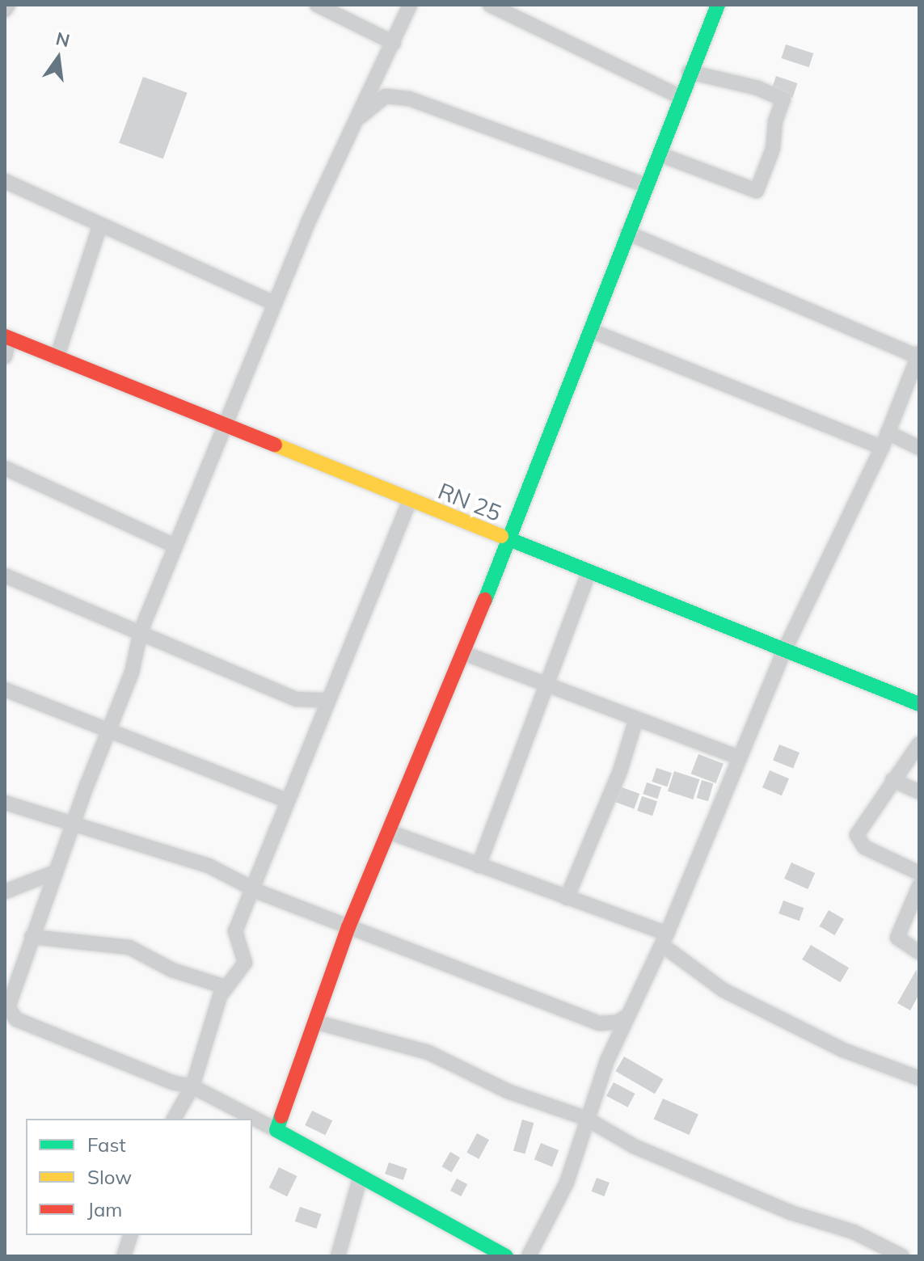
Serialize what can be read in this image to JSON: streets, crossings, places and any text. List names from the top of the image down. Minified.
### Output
{"streets":{"street":["RN 25"]},"legend":["Fast","Slow","Jam"],"north":"top"}
